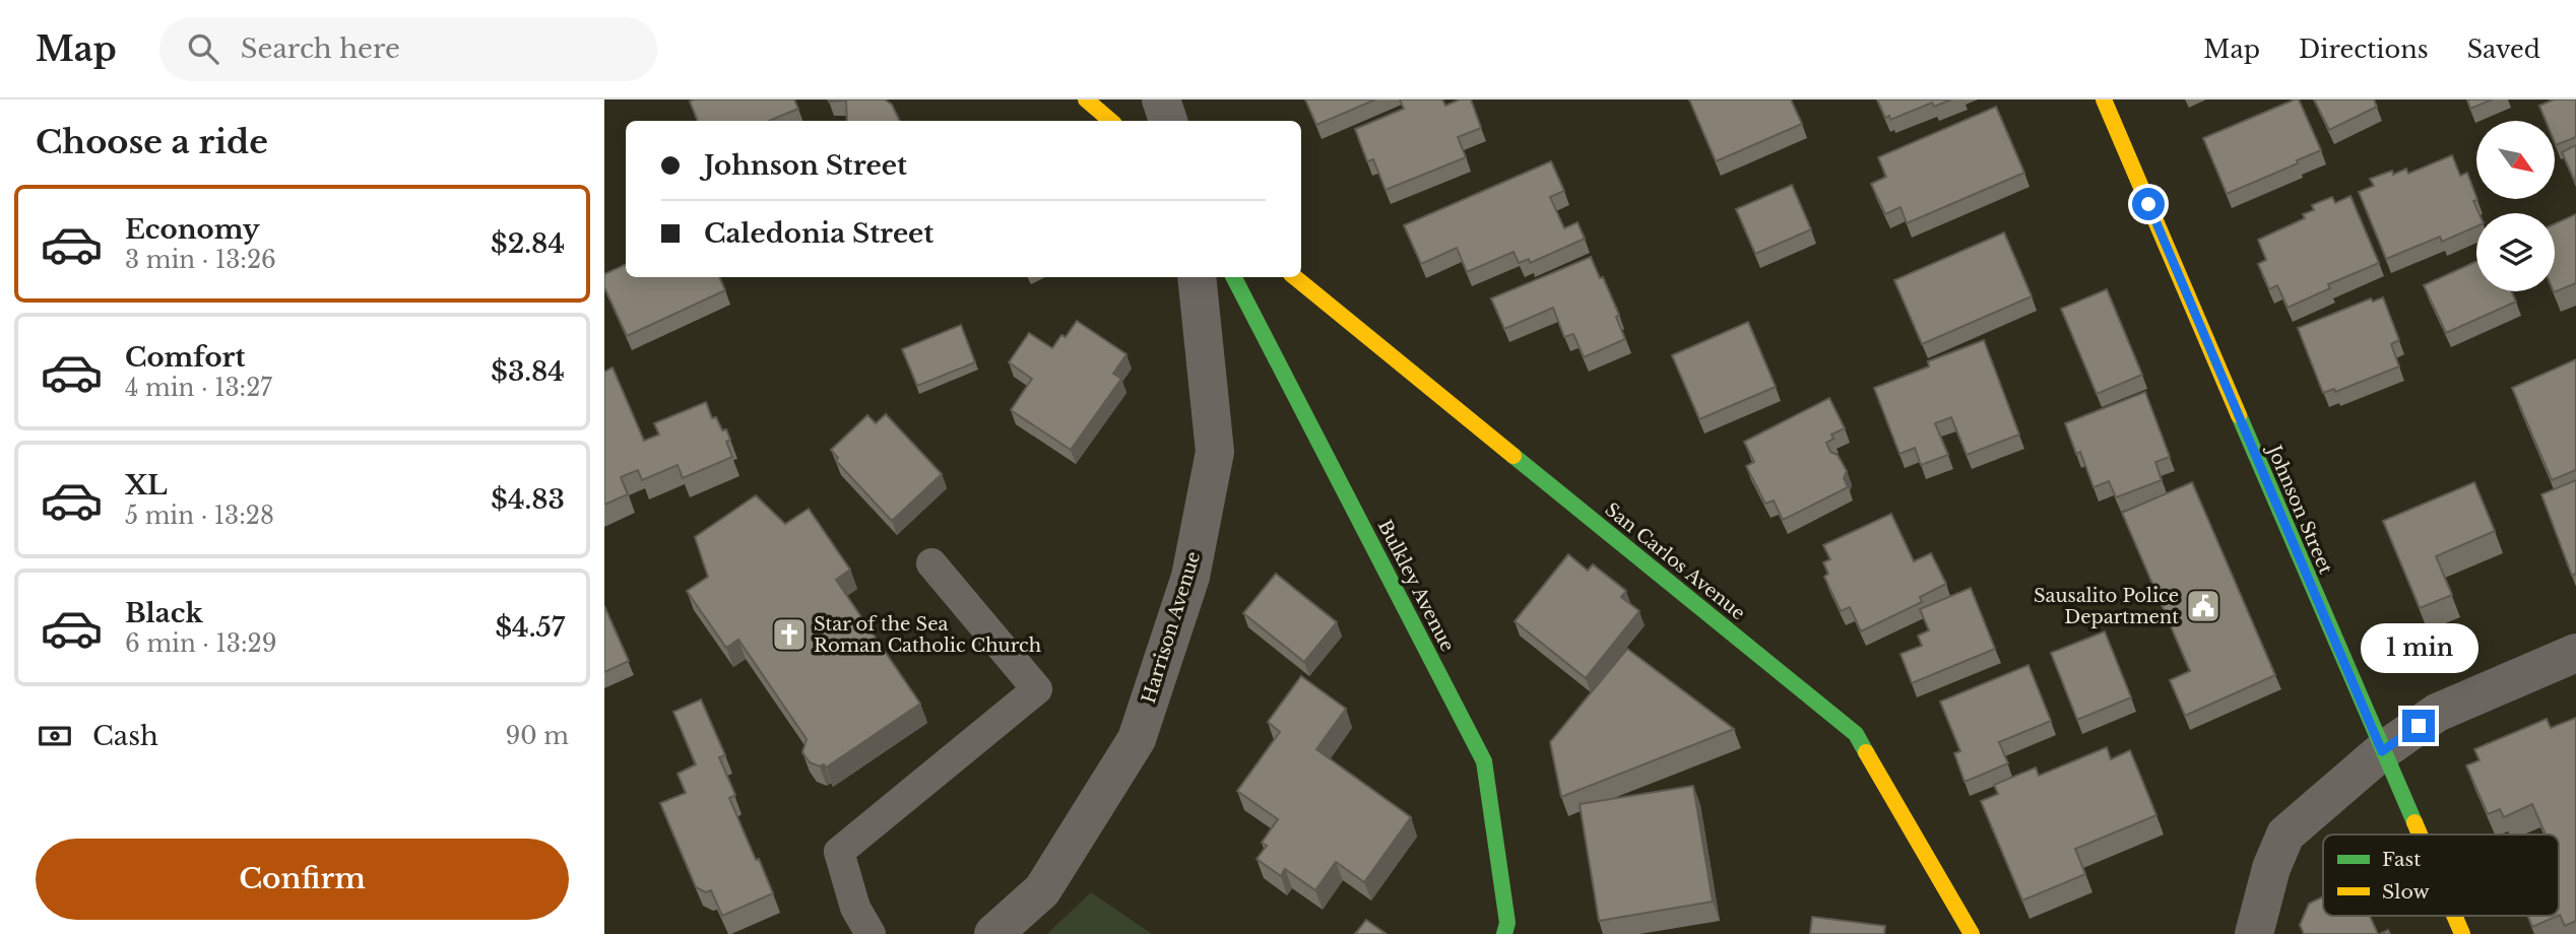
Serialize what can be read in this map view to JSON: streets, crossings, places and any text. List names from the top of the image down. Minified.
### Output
{"streets":{"street":["Johnson Street","San Carlos Avenue","Bulkley Avenue","Harrison Avenue"]},"places":{"public building":["Sausalito Police Department"],"church":["Star of the Sea Roman Catholic Church"]},"legend":["Fast","Slow"],"north":"bottom right","page":{"header":"Map","search":"Search here","nav":["Map","Directions","Saved"],"heading":"Choose a ride","banner":["Johnson Street","Caledonia Street"],"list":[{"name":"Economy","note":"3 min · 13:26","value":"$2.84"},{"name":"Comfort","note":"4 min · 13:27","value":"$3.84"},{"name":"XL","note":"5 min · 13:28","value":"$4.83"},{"name":"Black","note":"6 min · 13:29","value":"$4.57"}],"bubble":"1 min","pay":["Cash","90 m"],"buttons":"Confirm"}}
